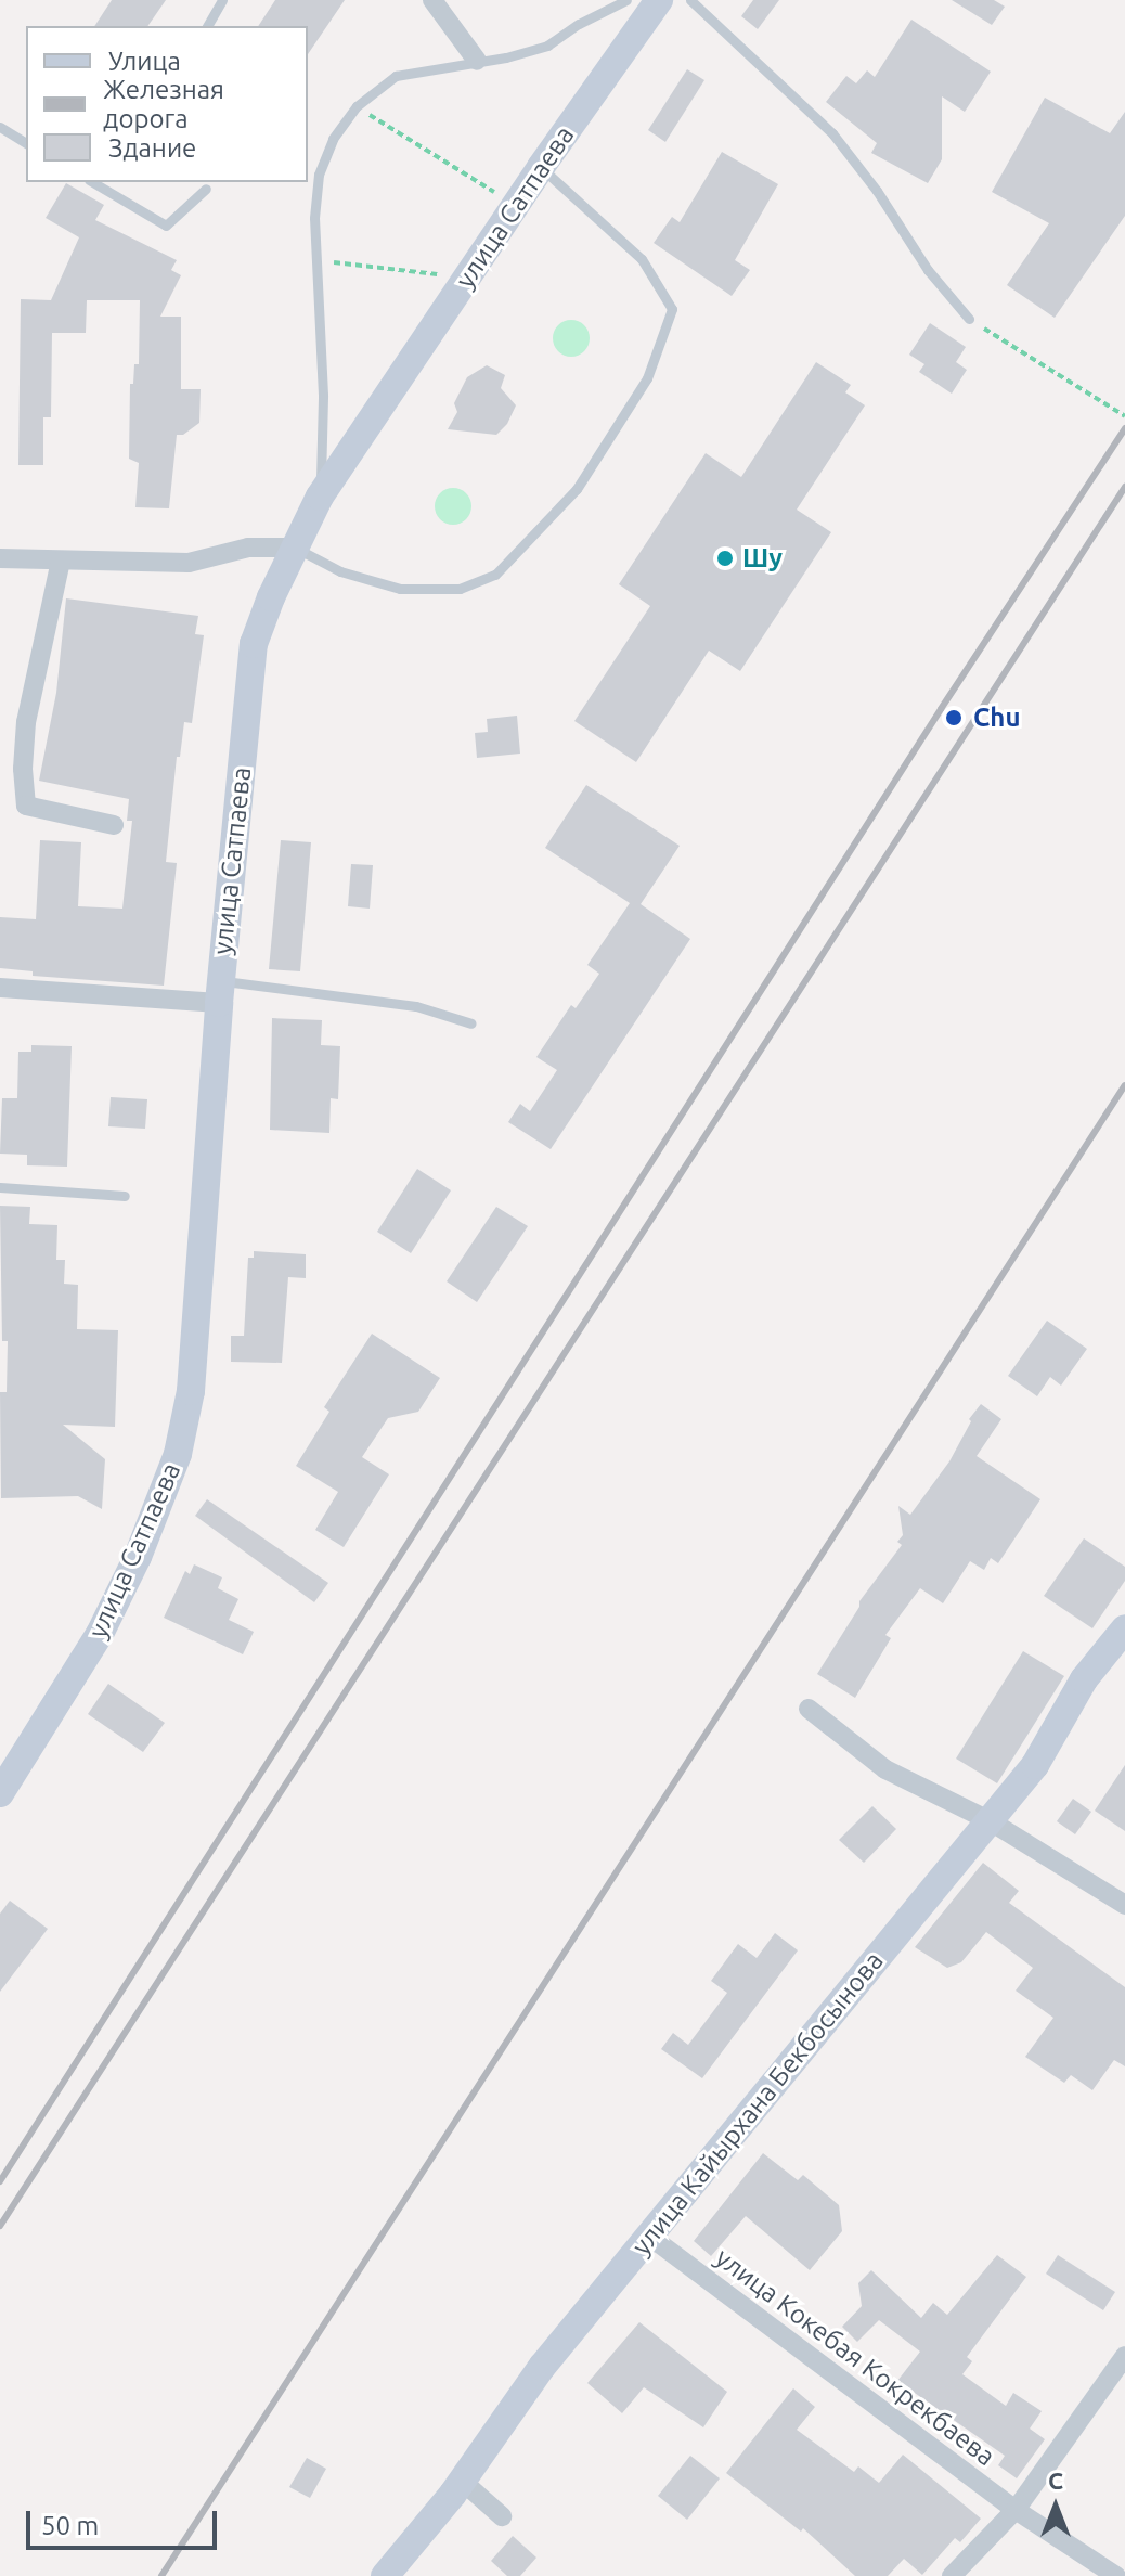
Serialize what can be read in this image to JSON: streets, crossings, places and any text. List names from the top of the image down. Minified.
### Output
{"streets":{"street":["улица Сатпаева","улица Кайырхана Бекбосынова","улица Кокебая Кокрекбаева"]},"crossings":[["улица Кайырхана Бекбосынова","улица Кокебая Кокрекбаева"]],"places":["Шу","Chu"],"legend":["Улица","Железная дорога","Здание"],"scale_bar":"50 m","north":"top"}
